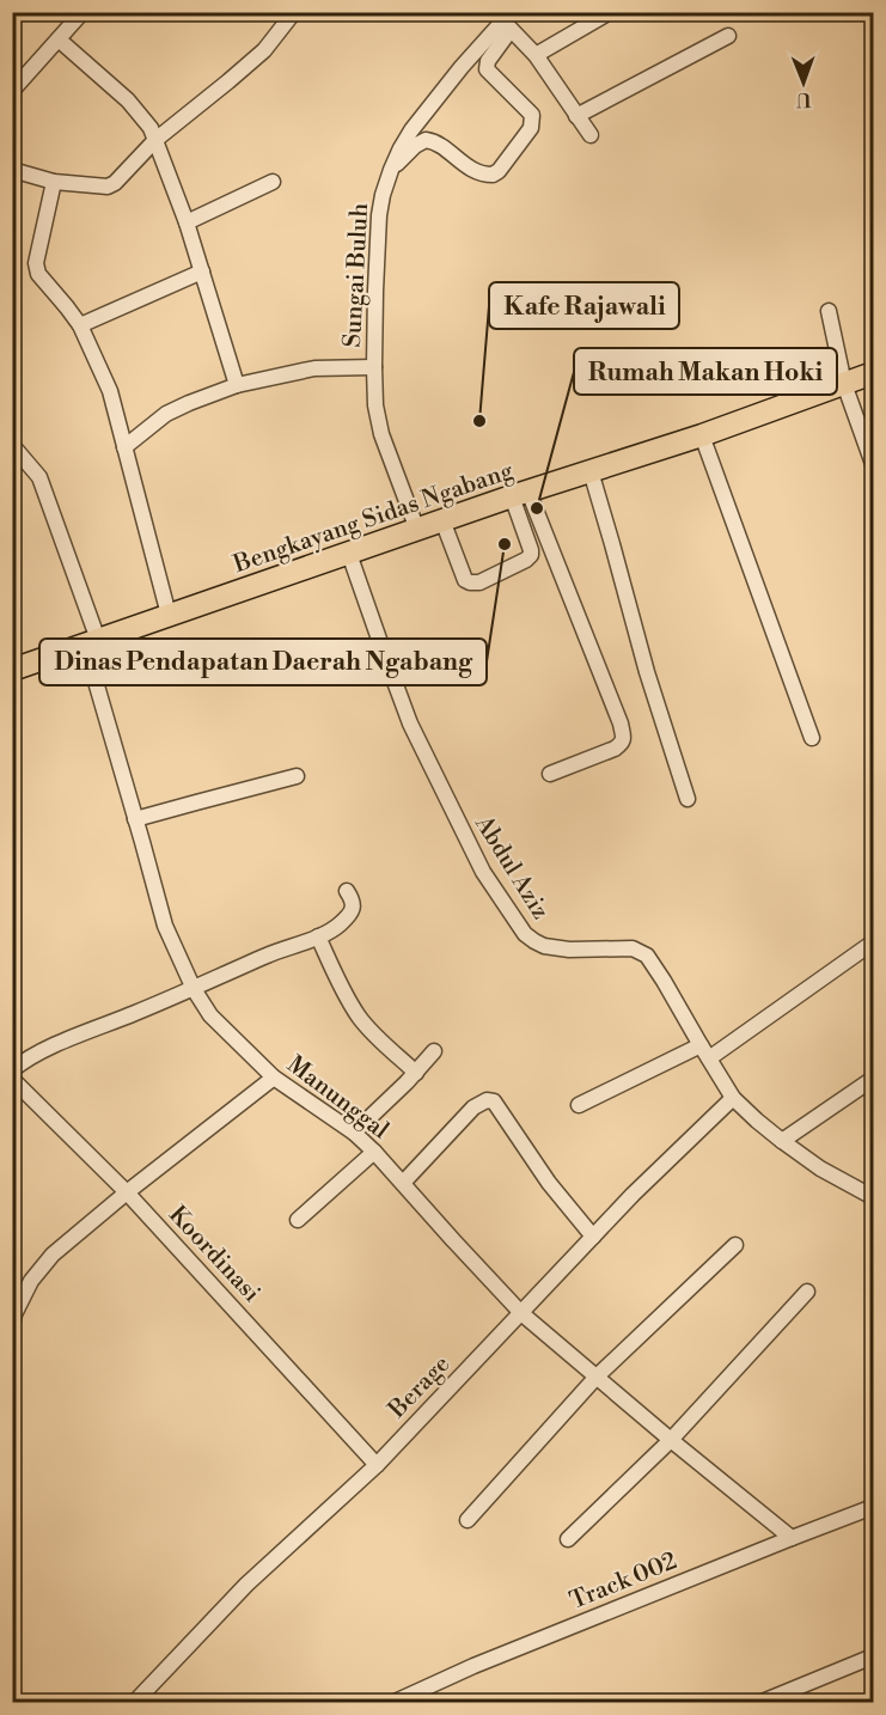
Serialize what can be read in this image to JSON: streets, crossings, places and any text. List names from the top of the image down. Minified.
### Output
{"streets":{"highway":["Bengkayang Sidas Ngabang"],"street":["Sungai Buluh","Abdul Aziz","Manunggal","Koordinasi","Berage","Track 002"]},"crossings":[["Sungai Buluh","Bengkayang Sidas Ngabang"],["Bengkayang Sidas Ngabang","Abdul Aziz"],["Bengkayang Sidas Ngabang","Manunggal"],["Abdul Aziz","Berage"],["Manunggal","Berage"],["Manunggal","Track 002"],["Koordinasi","Berage"]],"places":["Kafe Rajawali","Rumah Makan Hoki","Dinas Pendapatan Daerah Ngabang"],"north":"bottom"}
